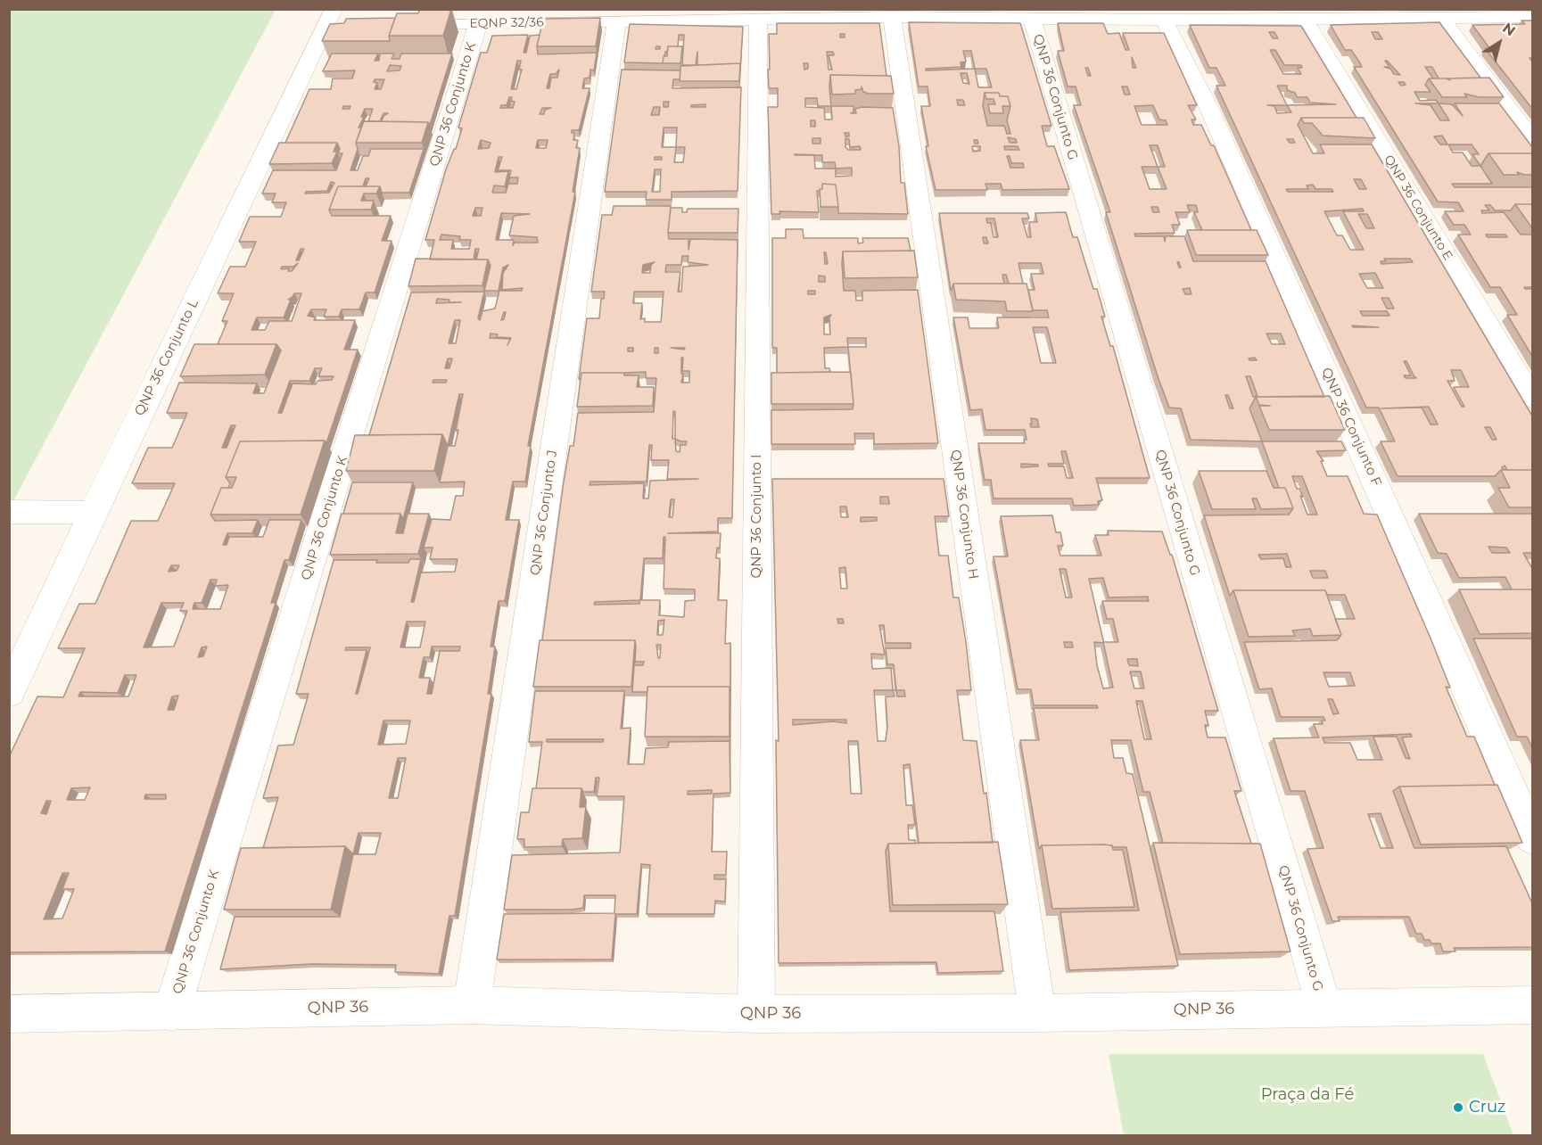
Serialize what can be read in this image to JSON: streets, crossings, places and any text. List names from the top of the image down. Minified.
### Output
{"streets":{"street":["EQNP 32/36","QNP 36 Conjunto G","QNP 36 Conjunto K","QNP 36 Conjunto E","QNP 36 Conjunto L","QNP 36 Conjunto F","QNP 36 Conjunto J","QNP 36 Conjunto H","QNP 36 Conjunto I","QNP 36"]},"crossings":[["EQNP 32/36","QNP 36 Conjunto G"],["EQNP 32/36","QNP 36 Conjunto K"],["EQNP 32/36","QNP 36 Conjunto E"],["EQNP 32/36","QNP 36 Conjunto F"],["EQNP 32/36","QNP 36 Conjunto J"],["EQNP 32/36","QNP 36 Conjunto H"],["EQNP 32/36","QNP 36 Conjunto I"],["QNP 36 Conjunto G","QNP 36"],["QNP 36 Conjunto K","QNP 36"],["QNP 36 Conjunto J","QNP 36"],["QNP 36 Conjunto H","QNP 36"],["QNP 36 Conjunto I","QNP 36"]],"parks":["Praça da Fé"],"places":["Cruz"],"north":"top right"}
